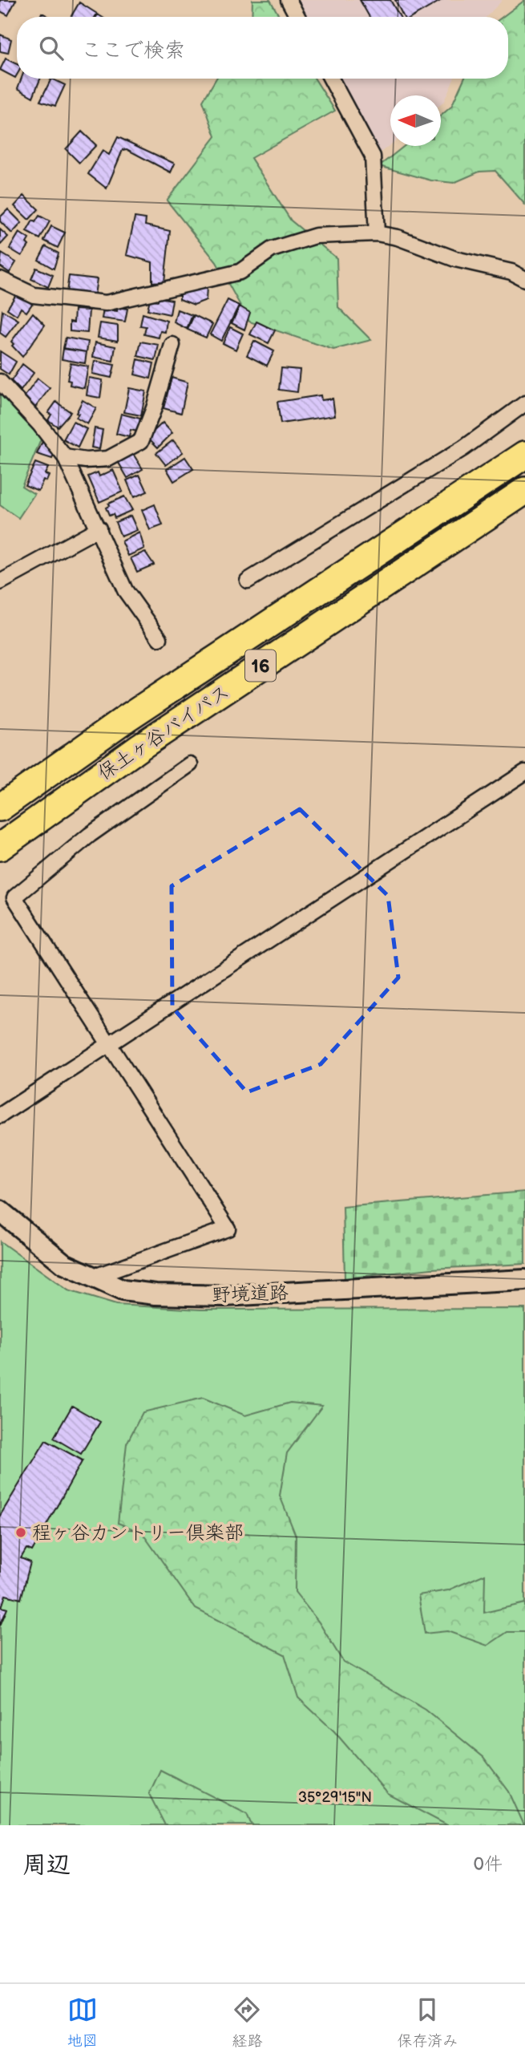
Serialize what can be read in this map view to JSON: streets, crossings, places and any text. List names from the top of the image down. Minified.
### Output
{"streets":{"highway":["16","保土ヶ谷バイパス"],"street":["野境道路"]},"places":["程ヶ谷カントリー倶楽部"],"north":"left","page":{"search":"ここで検索","heading":["周辺","0件"],"nav":["地図","経路","保存済み"]},"coordinates":["35°29'15\"N"]}
